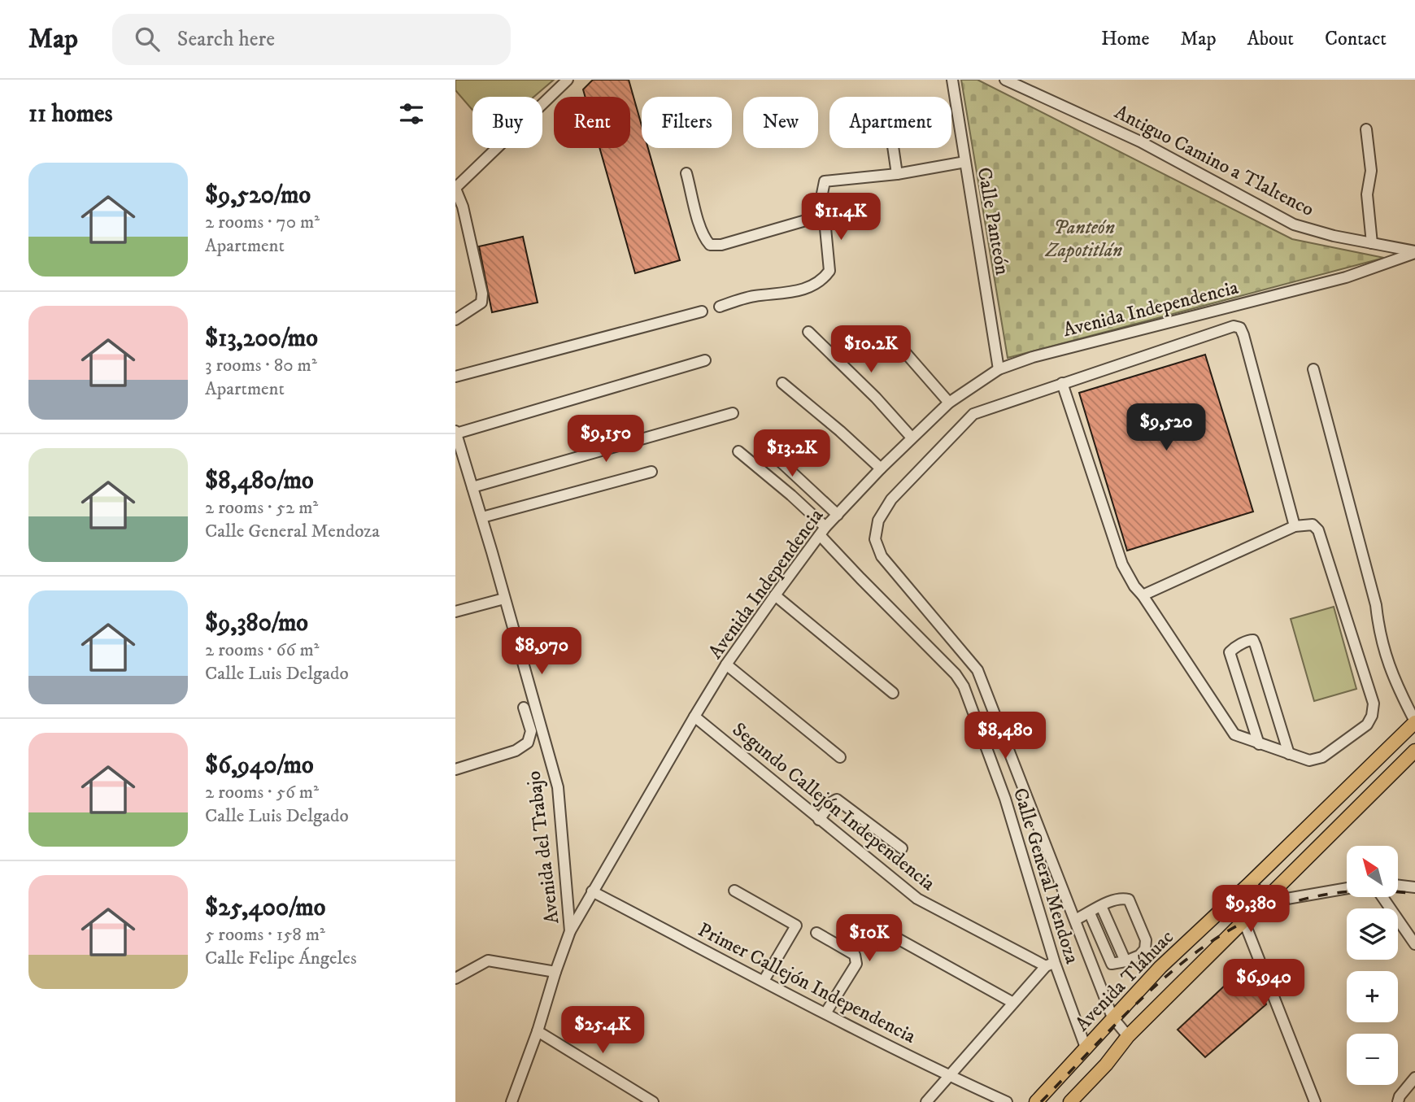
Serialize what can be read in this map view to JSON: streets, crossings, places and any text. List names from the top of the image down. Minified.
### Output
{"streets":{"main road":["Avenida Tláhuac"],"street":["Antiguo Camino a Tlaltenco","Calle Panteón","Avenida Independencia","Segundo Callejón Independencia","Avenida del Trabajo","Calle General Mendoza","Primer Callejón Independencia"]},"crossings":[["Antiguo Camino a Tlaltenco","Avenida Independencia"],["Calle Panteón","Avenida Independencia"],["Avenida Independencia","Segundo Callejón Independencia"],["Avenida Independencia","Avenida del Trabajo"],["Avenida Independencia","Calle General Mendoza"],["Avenida Independencia","Primer Callejón Independencia"],["Segundo Callejón Independencia","Calle General Mendoza"],["Calle General Mendoza","Avenida Tláhuac"]],"parks":["Panteón Zapotitlán"],"north":"top left","page":{"header":"Map","search":"Search here","nav":["Home","Map","About","Contact"],"heading":"11 homes","chip":["Buy","Rent","Filters","New","Apartment"],"list":[{"name":"$9,520/mo","note":"2 rooms · 70 m² · Apartment"},{"name":"$13,200/mo","note":"3 rooms · 80 m² · Apartment"},{"name":"$8,480/mo","note":"2 rooms · 52 m² · Calle General Mendoza"},{"name":"$9,380/mo","note":"2 rooms · 66 m² · Calle Luis Delgado"},{"name":"$6,940/mo","note":"2 rooms · 56 m² · Calle Luis Delgado"},{"name":"$25,400/mo","note":"5 rooms · 158 m² · Calle Felipe Ángeles"}],"price":["$11.4K","$10.2K","$9,520","$9,150","$13.2K","$8,970","$8,480","$9,380","$10K","$6,940","$25.4K"],"map_buttons":["+","−"]}}
